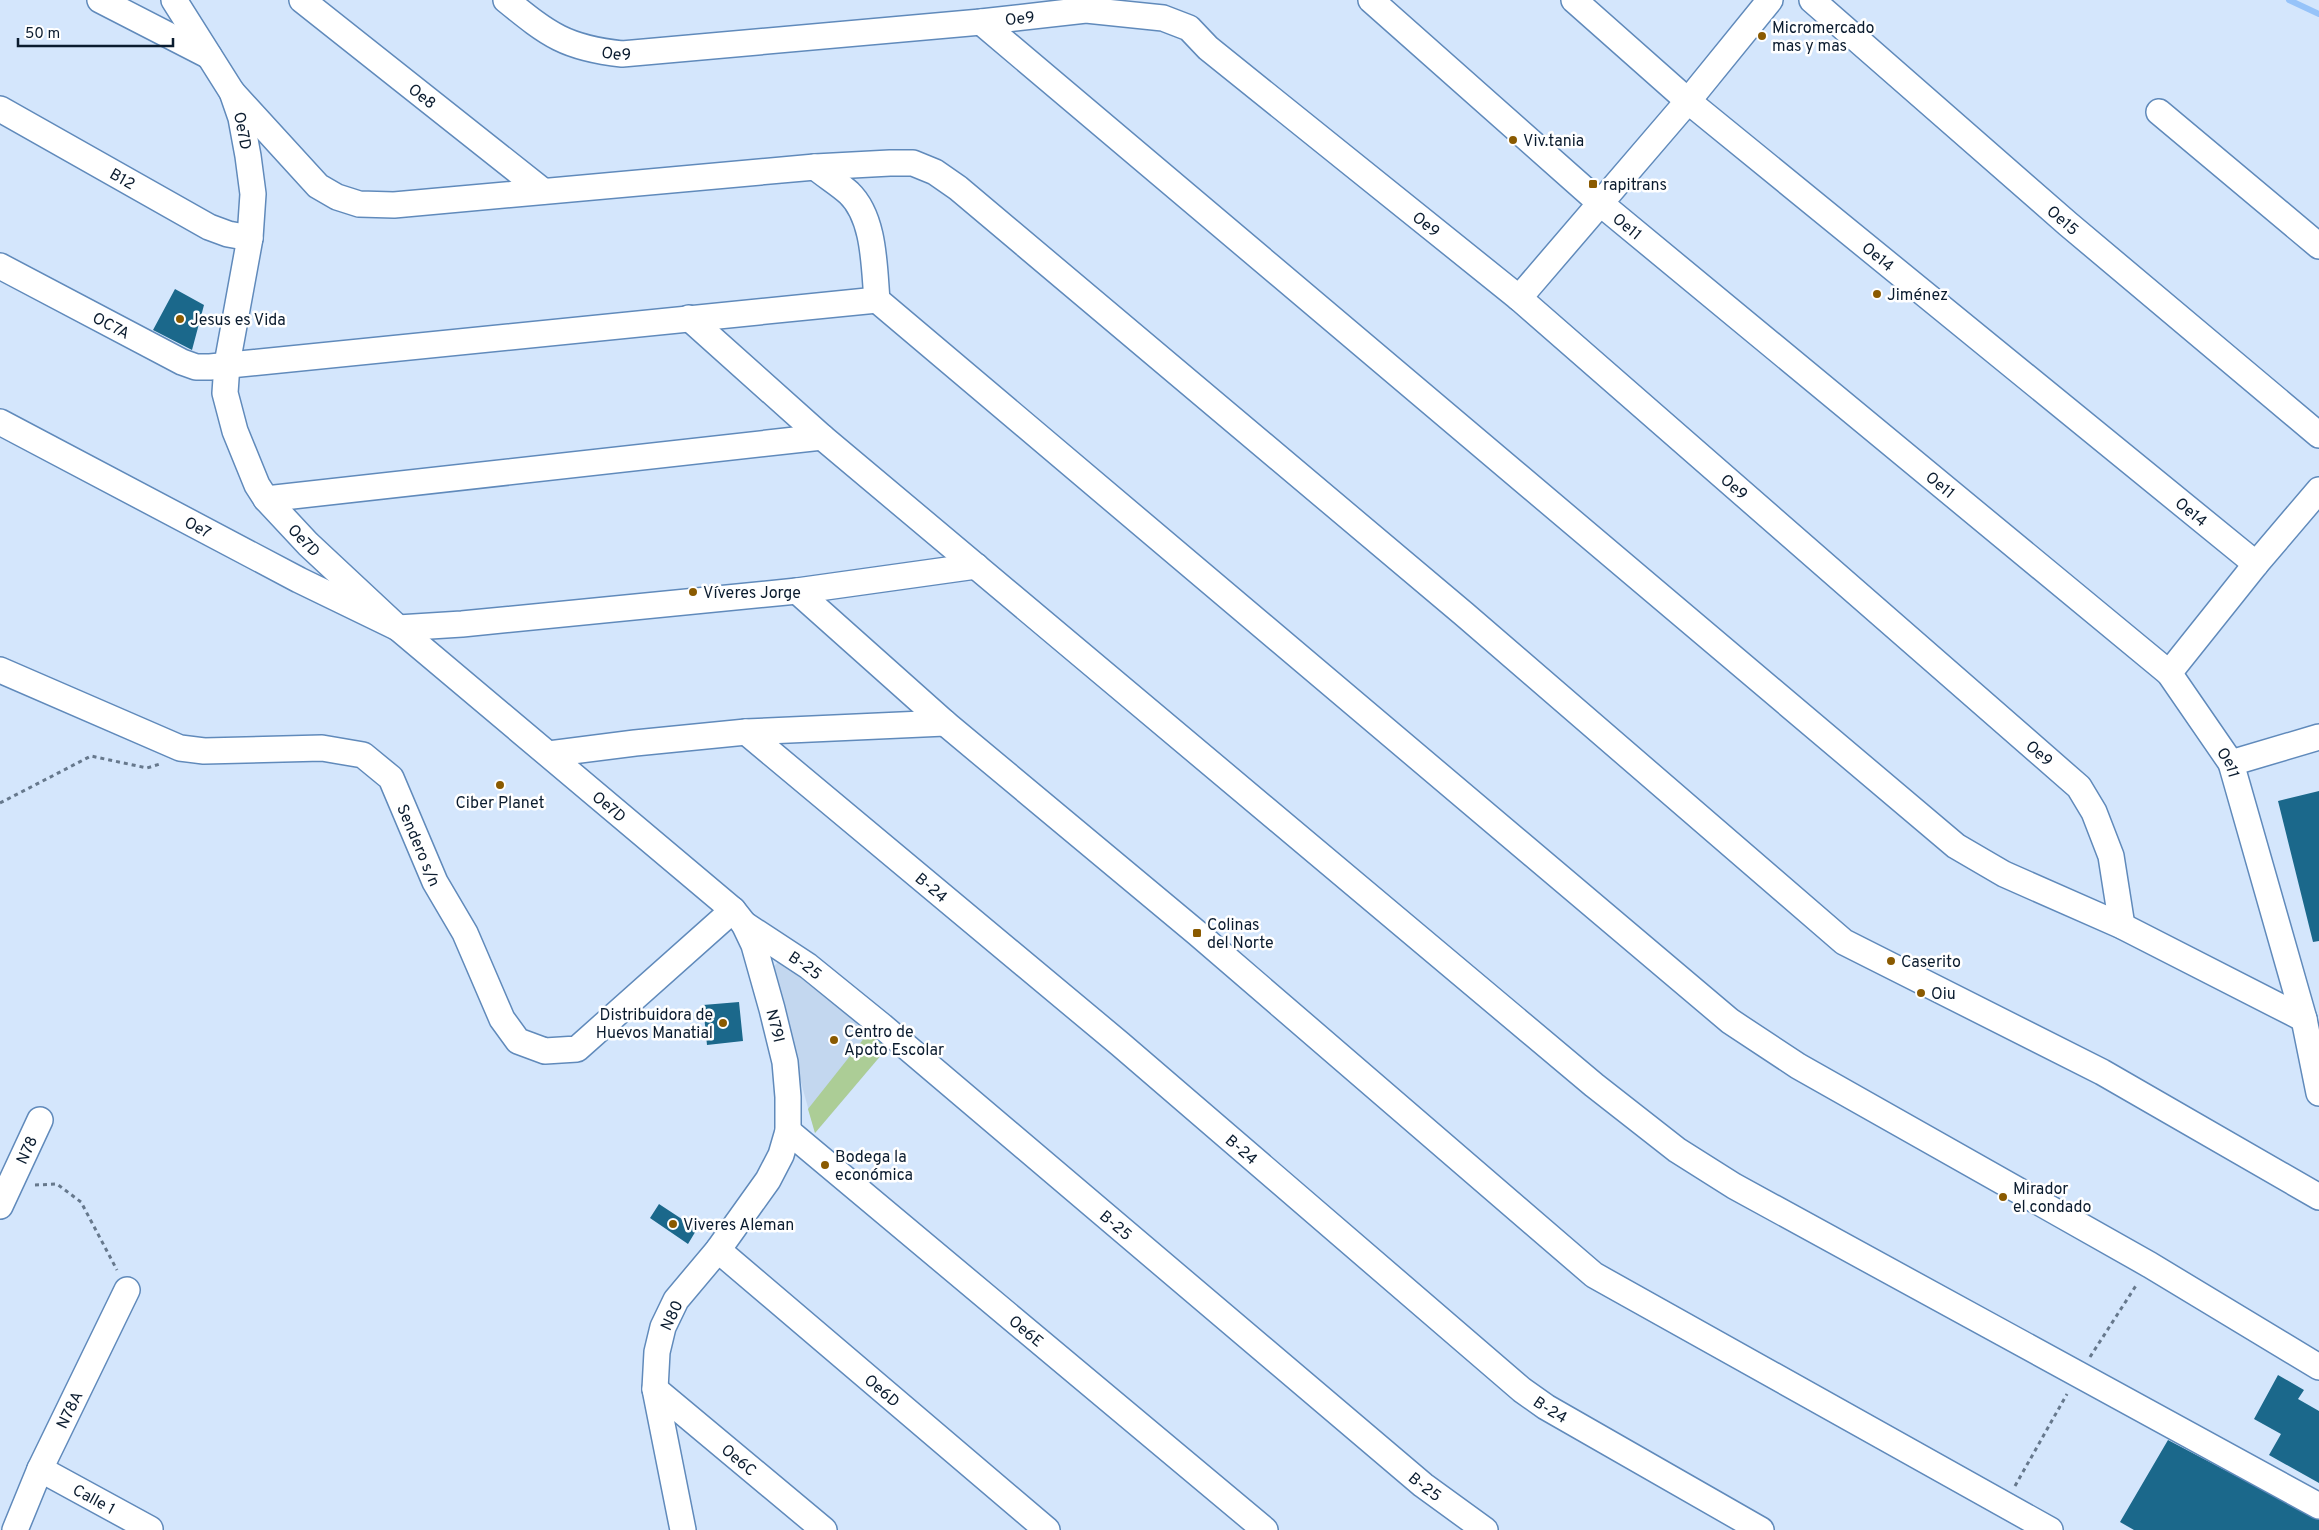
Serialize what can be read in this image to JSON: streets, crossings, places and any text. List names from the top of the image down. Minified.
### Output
{"streets":{"street":["Oe9","Oe8","Oe7D","B12","Oe15","Oe11","Oe14","OC7A","Oe7","Sendero s/n","B-24","B-25","N79I","N78","N80","Oe6E","Oe6D","N78A","Oe6C","Calle 1"]},"crossings":[["Oe7D","B12"],["Oe7D","OC7A"],["Oe7D","Oe7"],["Oe7D","Sendero s/n"],["Oe7D","B-25"],["Oe7D","N79I"],["Sendero s/n","B-25"],["Sendero s/n","N79I"],["B-25","N79I"],["N79I","N80"],["N79I","Oe6E"],["N80","Oe6E"],["N80","Oe6D"],["N80","Oe6C"],["N78A","Calle 1"]],"places":{"other":["Micromercado mas y mas","Viv.tania","Jiménez","Jesus es Vida","Víveres Jorge","Ciber Planet","Caserito","Oiu","Distribuidora de Huevos Manatial","Centro de Apoto Escolar","Bodega la económica","Mirador el condado","Viveres Aleman"],"transit":["rapitrans","Colinas del Norte"]},"scale_bar":"50 m"}
